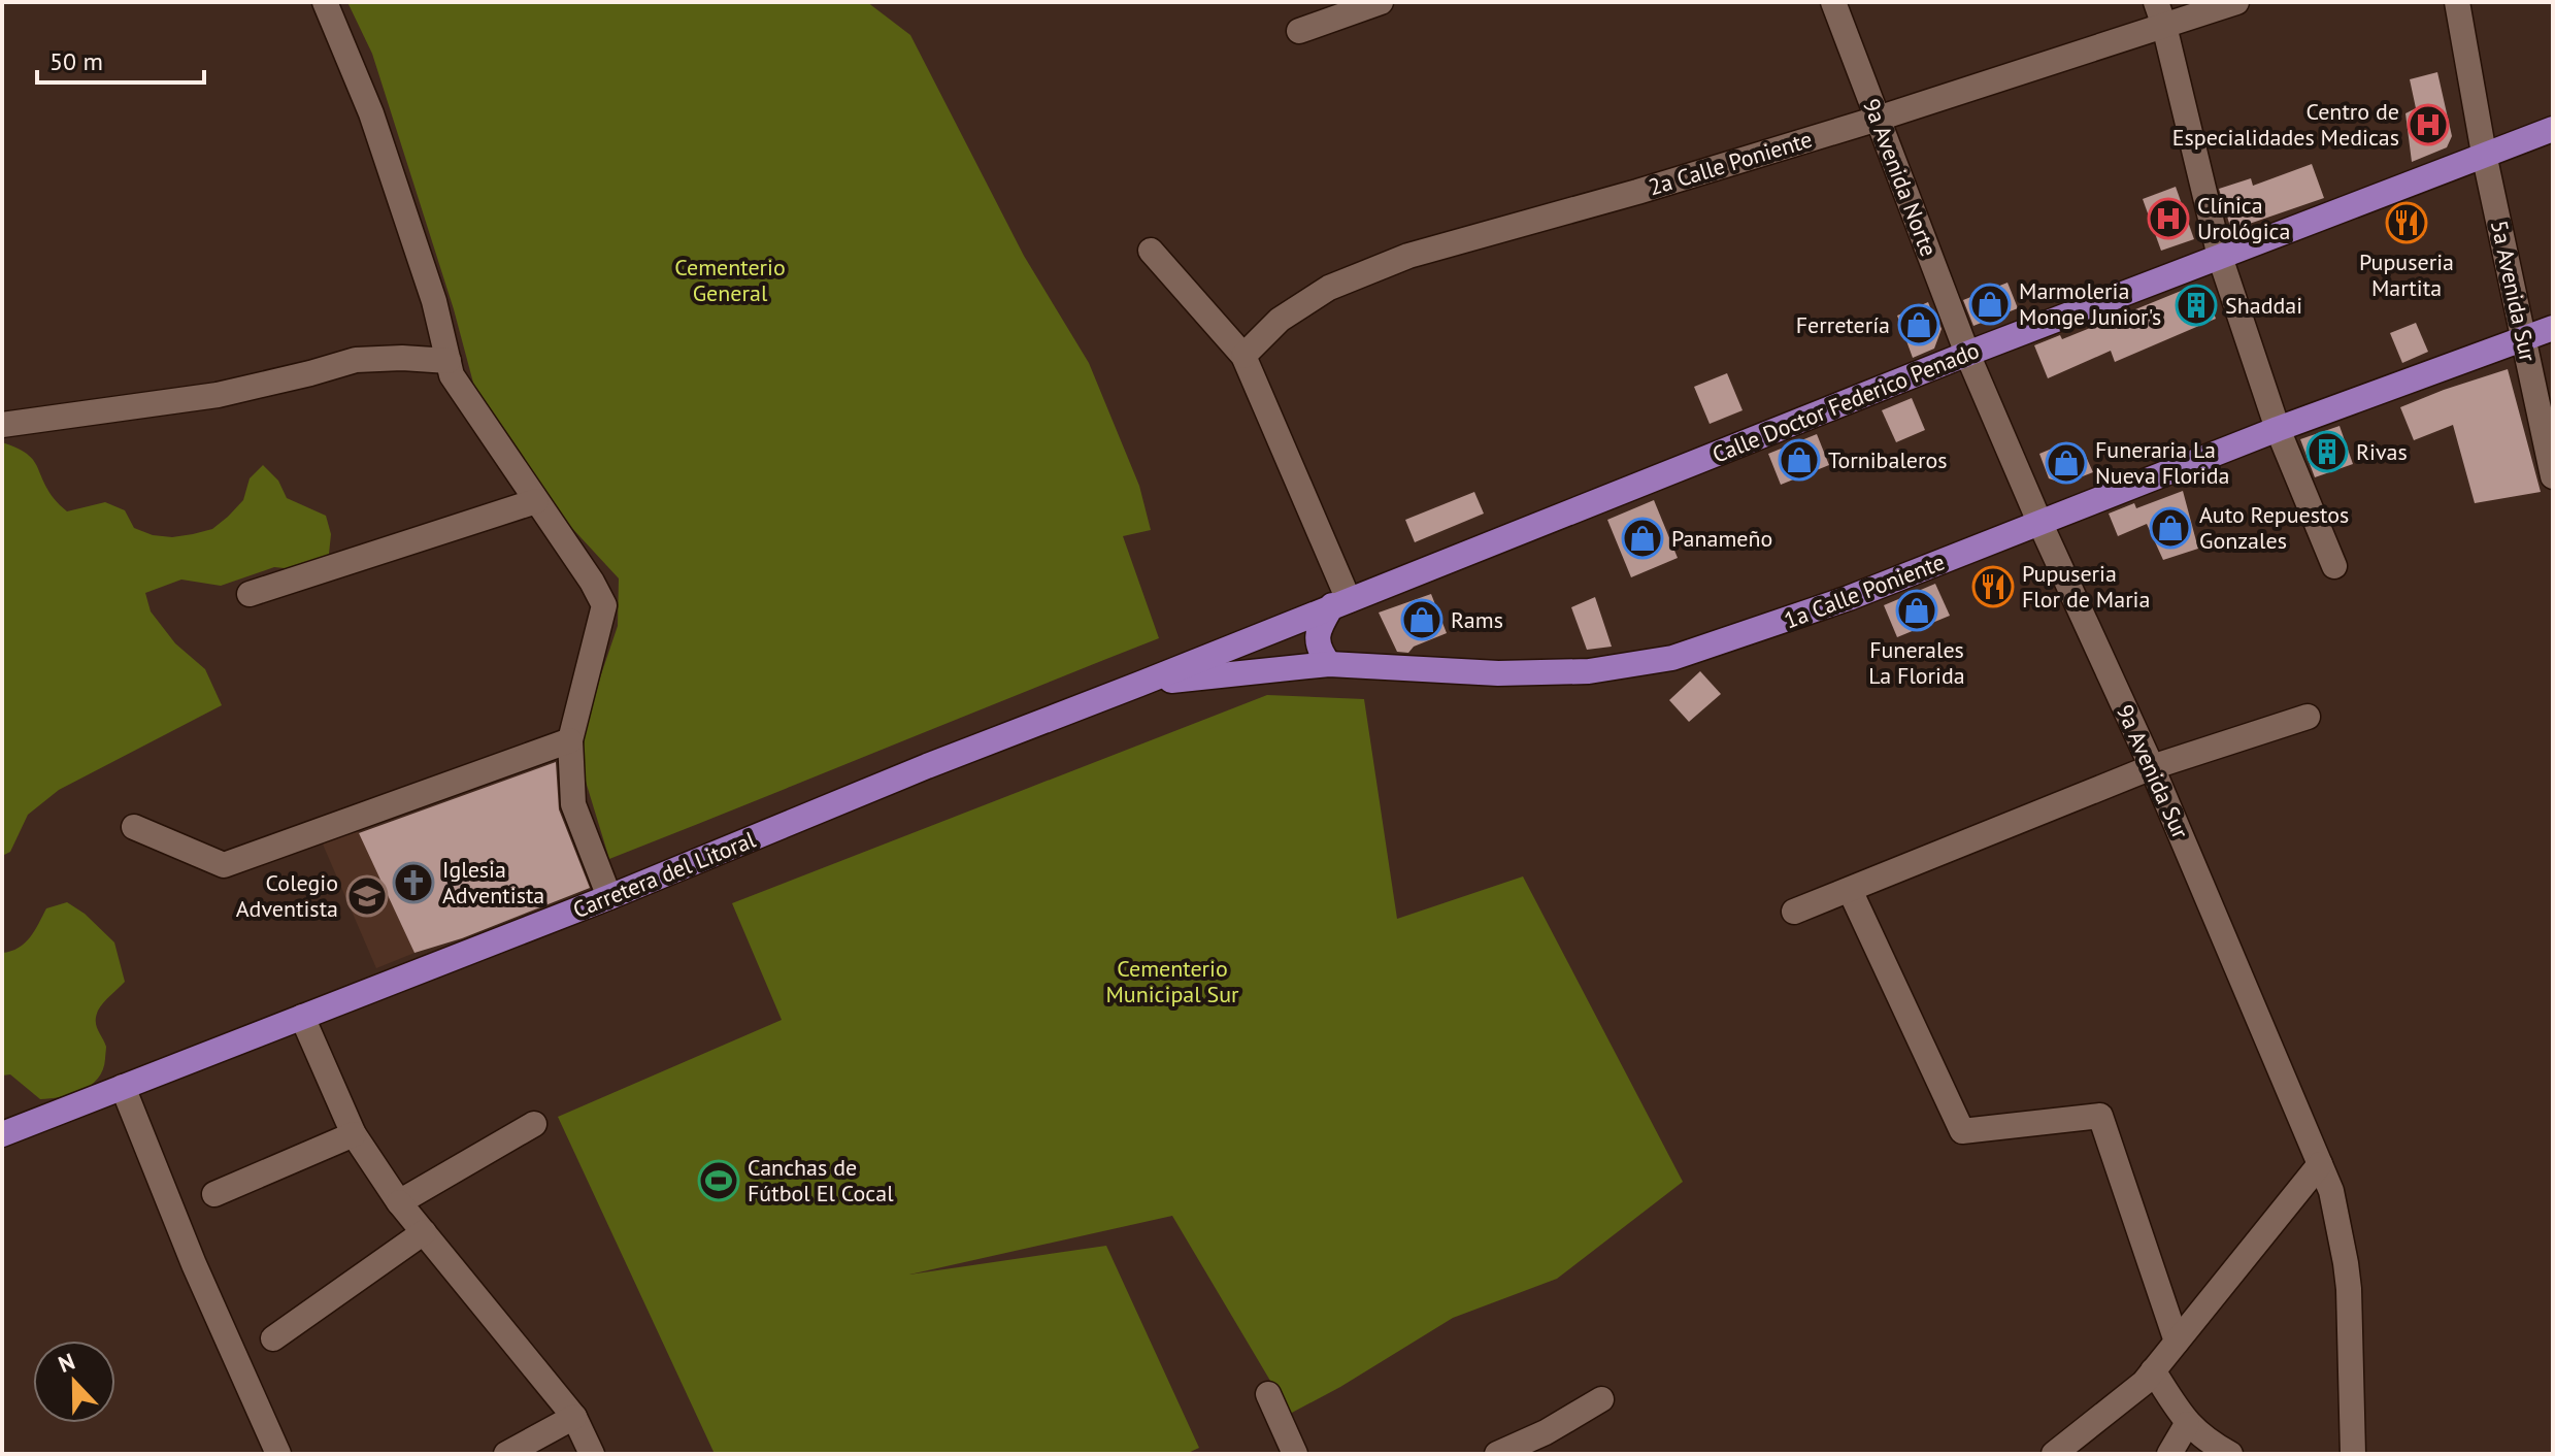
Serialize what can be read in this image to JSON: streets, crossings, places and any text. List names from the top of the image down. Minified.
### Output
{"streets":{"main road":["Calle Doctor Federico Penado","1a Calle Poniente","Carretera del Litoral"],"street":["2a Calle Poniente","9a Avenida Norte","5a Avenida Sur","9a Avenida Sur"]},"crossings":[["2a Calle Poniente","9a Avenida Norte"],["9a Avenida Norte","Calle Doctor Federico Penado"],["9a Avenida Norte","9a Avenida Sur"],["5a Avenida Sur","Calle Doctor Federico Penado"],["5a Avenida Sur","1a Calle Poniente"],["Calle Doctor Federico Penado","1a Calle Poniente"],["Calle Doctor Federico Penado","9a Avenida Sur"],["Calle Doctor Federico Penado","Carretera del Litoral"],["1a Calle Poniente","9a Avenida Sur"],["1a Calle Poniente","Carretera del Litoral"]],"parks":["Cementerio General","Cementerio Municipal Sur"],"places":{"hospital":["Centro de Especialidades Medicas","Clínica Urológica"],"restaurant":["Pupuseria Martita","Pupuseria Flor de Maria"],"shop":["Marmoleria Monge Junior's","Ferretería","Tornibaleros","Funeraria La Nueva Florida","Auto Repuestos Gonzales","Panameño","Funerales La Florida","Rams"],"building":["Shaddai","Rivas"],"church":["Iglesia Adventista"],"school or university":["Colegio Adventista"],"sports":["Canchas de Fútbol El Cocal"]},"scale_bar":"50 m","north":"top"}
